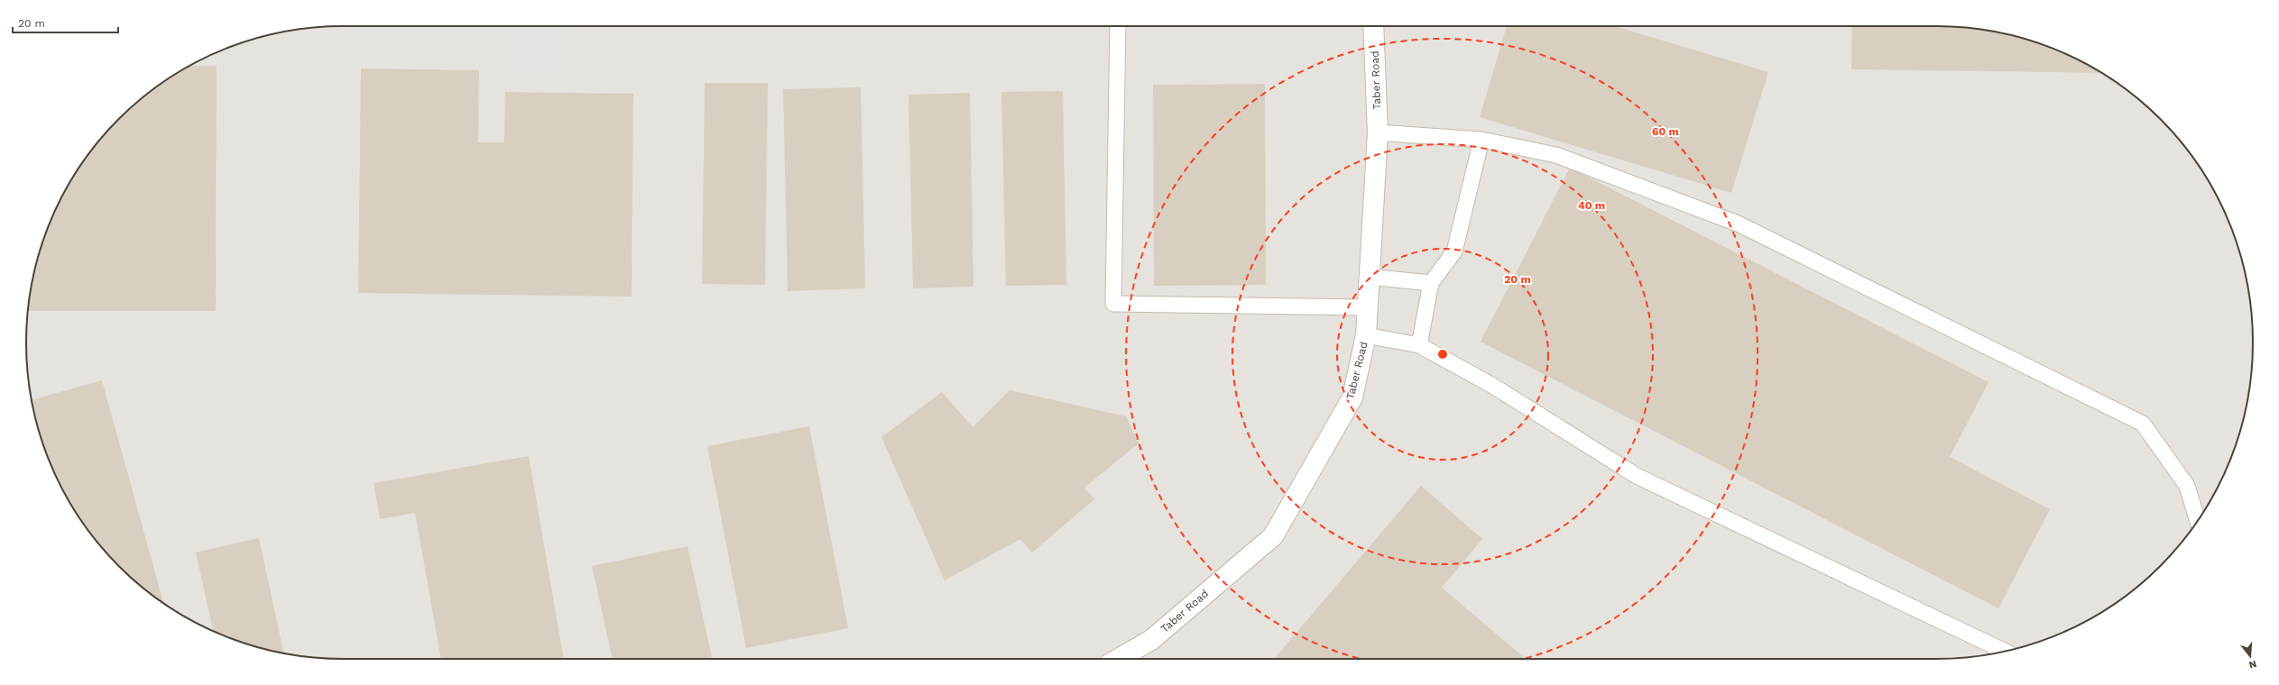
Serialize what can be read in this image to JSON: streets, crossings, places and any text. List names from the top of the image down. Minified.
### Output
{"streets":{"street":["Taber Road"]},"scale_bar":"20 m","north":"bottom","rings":["60 m","40 m","20 m"]}
